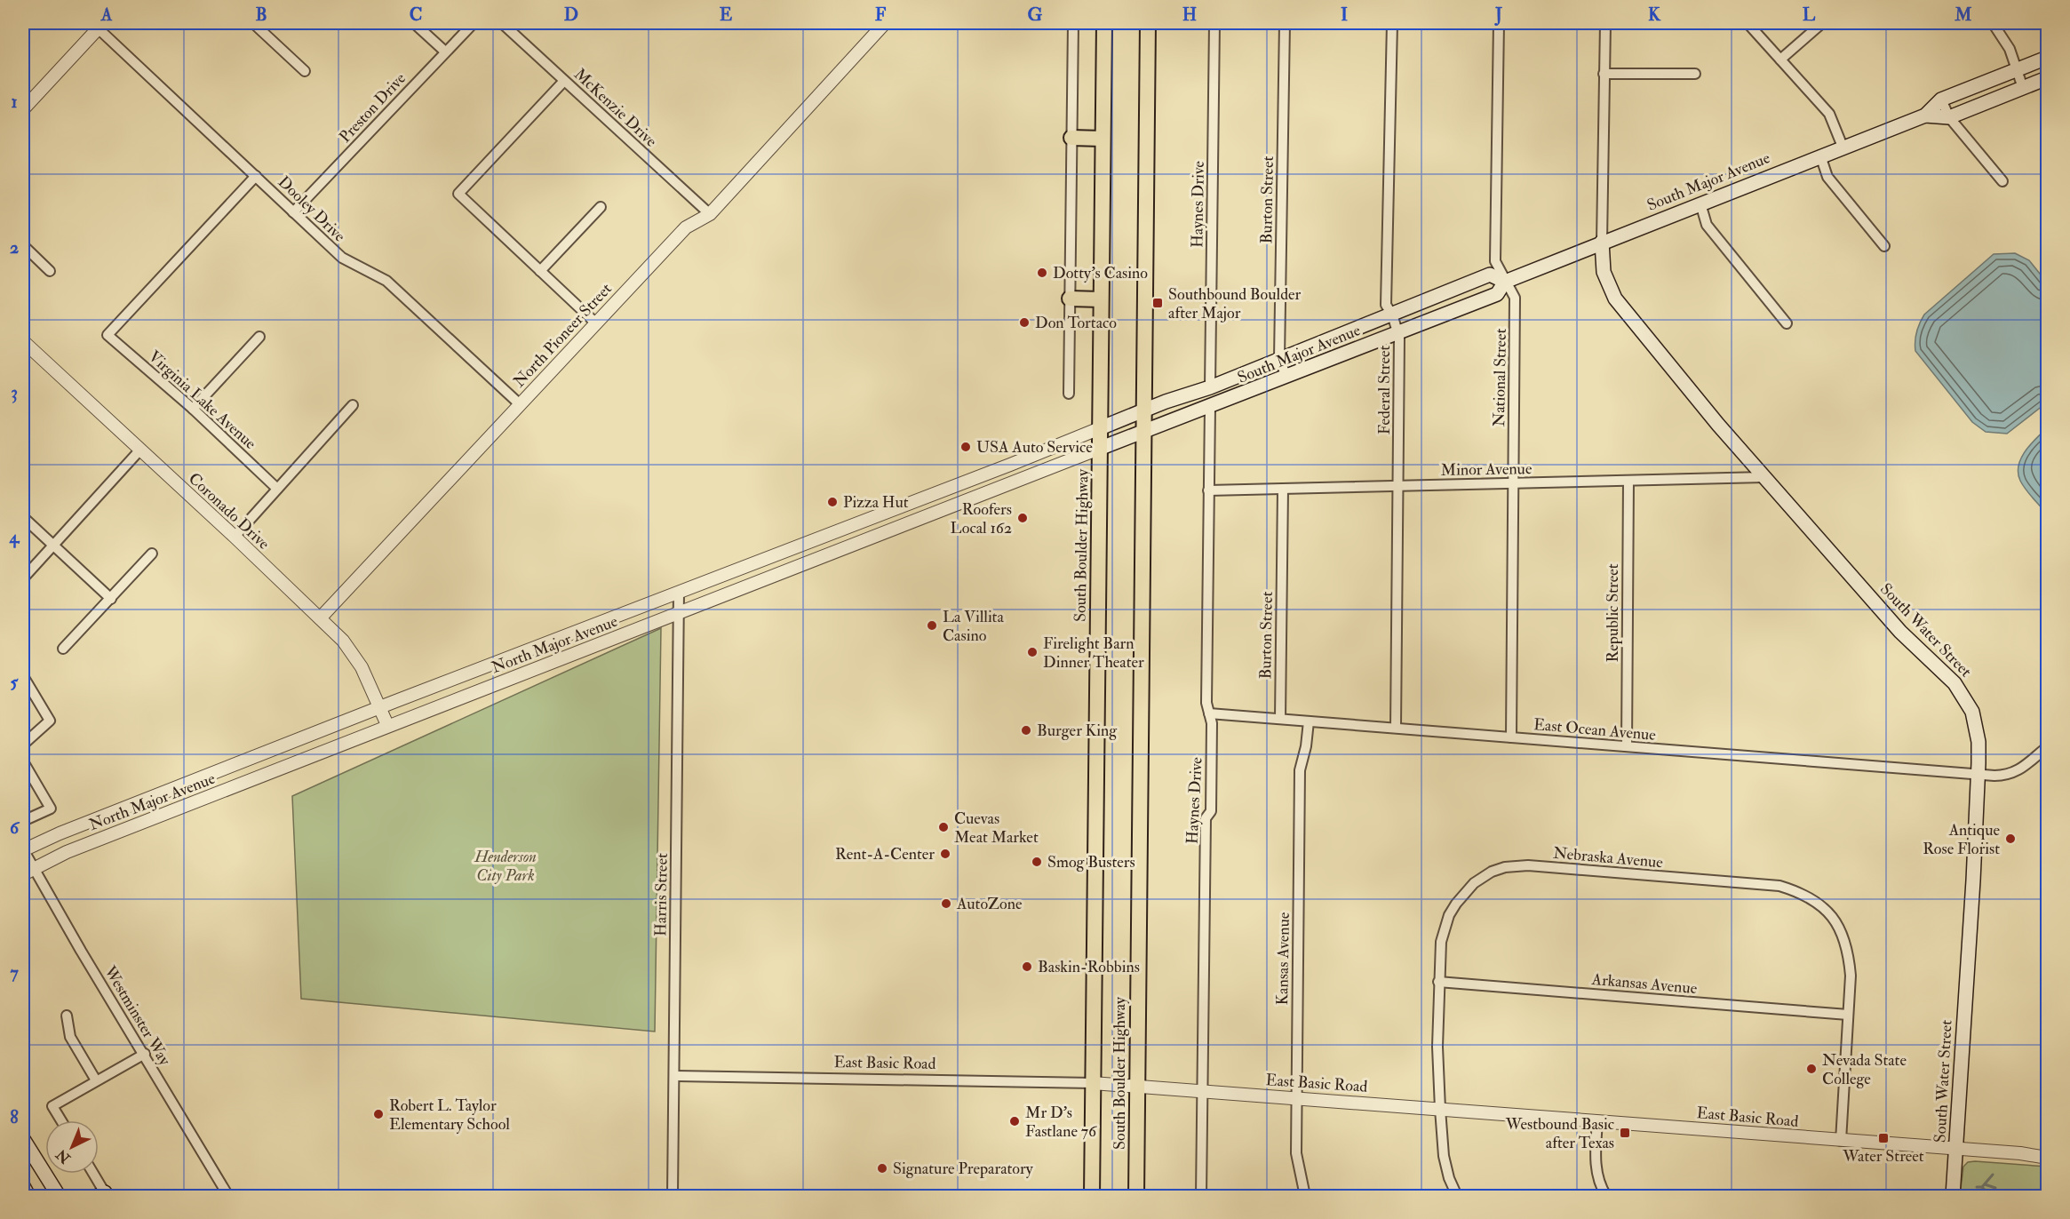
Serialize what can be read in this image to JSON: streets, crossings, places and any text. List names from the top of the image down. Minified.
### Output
{"streets":{"main road":["South Major Avenue","South Boulder Highway","South Water Street"],"street":["Preston Drive","McKenzie Drive","Burton Street","Haynes Drive","Dooley Drive","North Pioneer Street","National Street","Federal Street","Virginia Lake Avenue","Minor Avenue","Coronado Drive","Republic Street","North Major Avenue","East Ocean Avenue","Nebraska Avenue","Harris Street","Kansas Avenue","Arkansas Avenue","Westminster Way","East Basic Road"]},"crossings":[["Preston Drive","Dooley Drive"],["McKenzie Drive","North Pioneer Street"],["South Major Avenue","Burton Street"],["South Major Avenue","Haynes Drive"],["South Major Avenue","National Street"],["South Major Avenue","Federal Street"],["South Major Avenue","South Boulder Highway"],["South Major Avenue","South Water Street"],["South Major Avenue","North Major Avenue"],["Burton Street","Minor Avenue"],["Burton Street","East Ocean Avenue"],["Haynes Drive","Minor Avenue"],["Haynes Drive","East Ocean Avenue"],["Haynes Drive","East Basic Road"],["Dooley Drive","North Pioneer Street"],["Dooley Drive","Virginia Lake Avenue"],["North Pioneer Street","Coronado Drive"],["National Street","Minor Avenue"],["National Street","East Ocean Avenue"],["Federal Street","Minor Avenue"],["Federal Street","East Ocean Avenue"],["Minor Avenue","Republic Street"],["Minor Avenue","South Water Street"],["Coronado Drive","North Major Avenue"],["South Boulder Highway","North Major Avenue"],["South Boulder Highway","East Basic Road"],["Republic Street","East Ocean Avenue"],["South Water Street","East Ocean Avenue"],["South Water Street","East Basic Road"],["North Major Avenue","Harris Street"],["North Major Avenue","Westminster Way"],["East Ocean Avenue","Kansas Avenue"],["Nebraska Avenue","Arkansas Avenue"],["Nebraska Avenue","East Basic Road"],["Harris Street","East Basic Road"],["Kansas Avenue","East Basic Road"]],"parks":["Henderson City Park"],"places":{"other":["Dotty's Casino","Don Tortaco","USA Auto Service","Pizza Hut","Roofers Local 162","La Villita Casino","Firelight Barn Dinner Theater","Burger King","Cuevas Meat Market","Antique Rose Florist","Rent-A-Center","Smog Busters","AutoZone","Baskin-Robbins","Nevada State College","Robert L. Taylor Elementary School","Mr D's Fastlane 76","Signature Preparatory"],"transit":["Southbound Boulder after Major","Westbound Basic after Texas","Water Street"]},"north":"bottom left","grid":{"columns":["A","B","C","D","E","F","G","H","I","J","K","L","M"],"rows":["1","2","3","4","5","6","7","8"]}}
